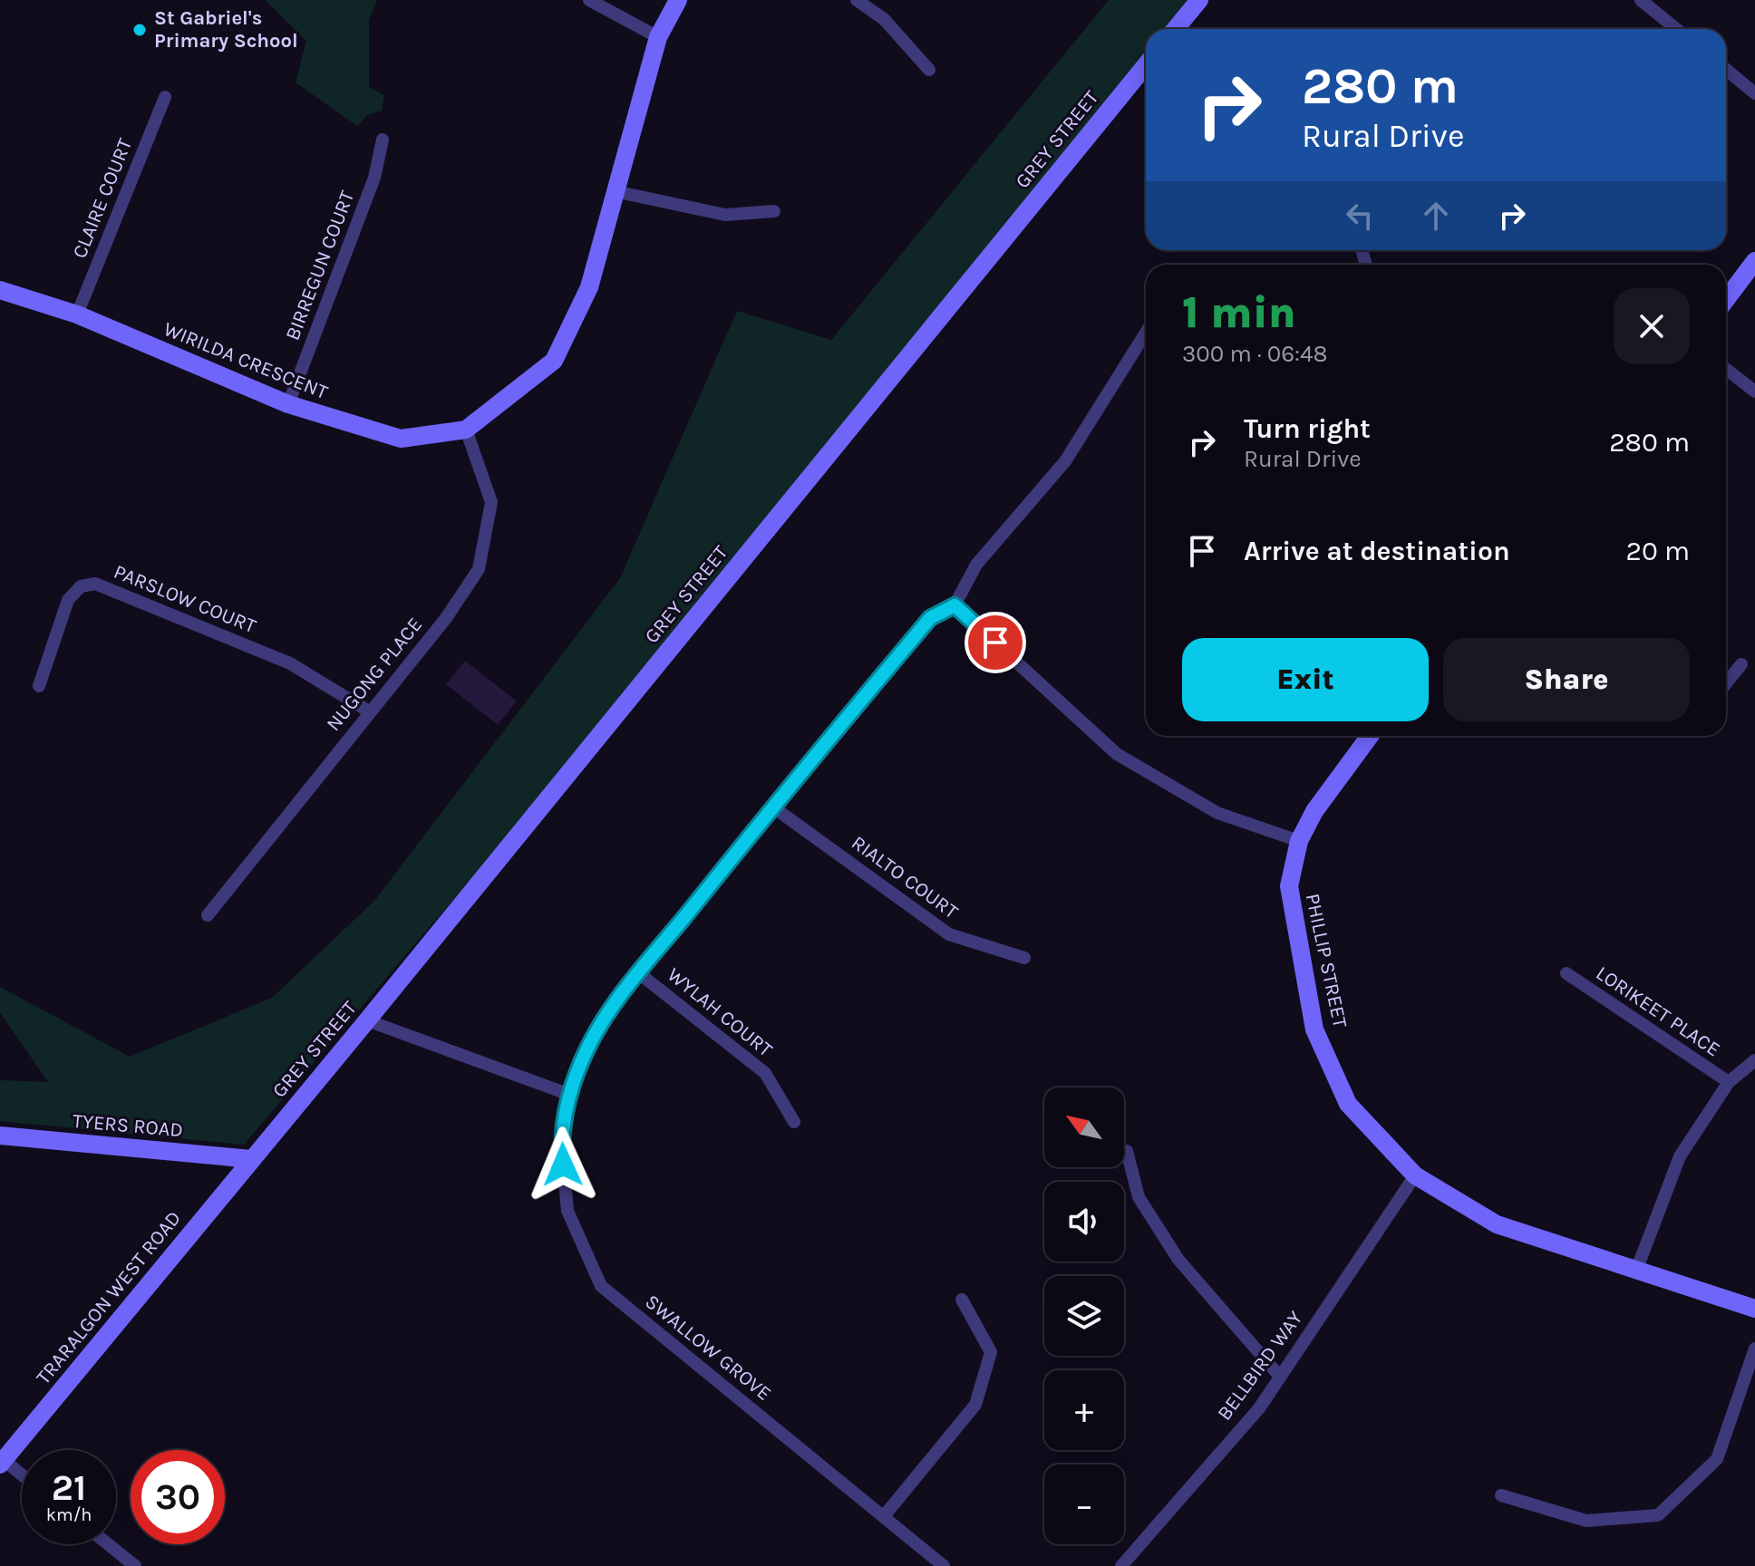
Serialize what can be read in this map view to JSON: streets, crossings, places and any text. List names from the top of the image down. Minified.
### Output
{"streets":{"main road":["GREY STREET","WIRILDA CRESCENT","PHILLIP STREET","TYERS ROAD","TRARALGON WEST ROAD"],"street":["CLAIRE COURT","BIRREGUN COURT","PARSLOW COURT","NUGONG PLACE","RIALTO COURT","LORIKEET PLACE","WYLAH COURT","SWALLOW GROVE","BELLBIRD WAY"]},"crossings":[["GREY STREET","TYERS ROAD"],["GREY STREET","TRARALGON WEST ROAD"],["CLAIRE COURT","WIRILDA CRESCENT"],["BIRREGUN COURT","WIRILDA CRESCENT"],["WIRILDA CRESCENT","NUGONG PLACE"],["PARSLOW COURT","NUGONG PLACE"],["RIALTO COURT","SWALLOW GROVE"],["PHILLIP STREET","BELLBIRD WAY"],["WYLAH COURT","SWALLOW GROVE"],["TYERS ROAD","TRARALGON WEST ROAD"]],"places":["St Gabriel's Primary School"],"north":"top left","page":{"turn":["280 m","Rural Drive"],"heading":["1 min","300 m · 06:48"],"list":[{"name":"Turn right","note":"Rural Drive","value":"280 m"},{"name":"Arrive at destination","value":"20 m"}],"buttons":["Exit","Share"],"map_buttons":["+","−"],"speed":"21 km/h","limit":"30"}}
